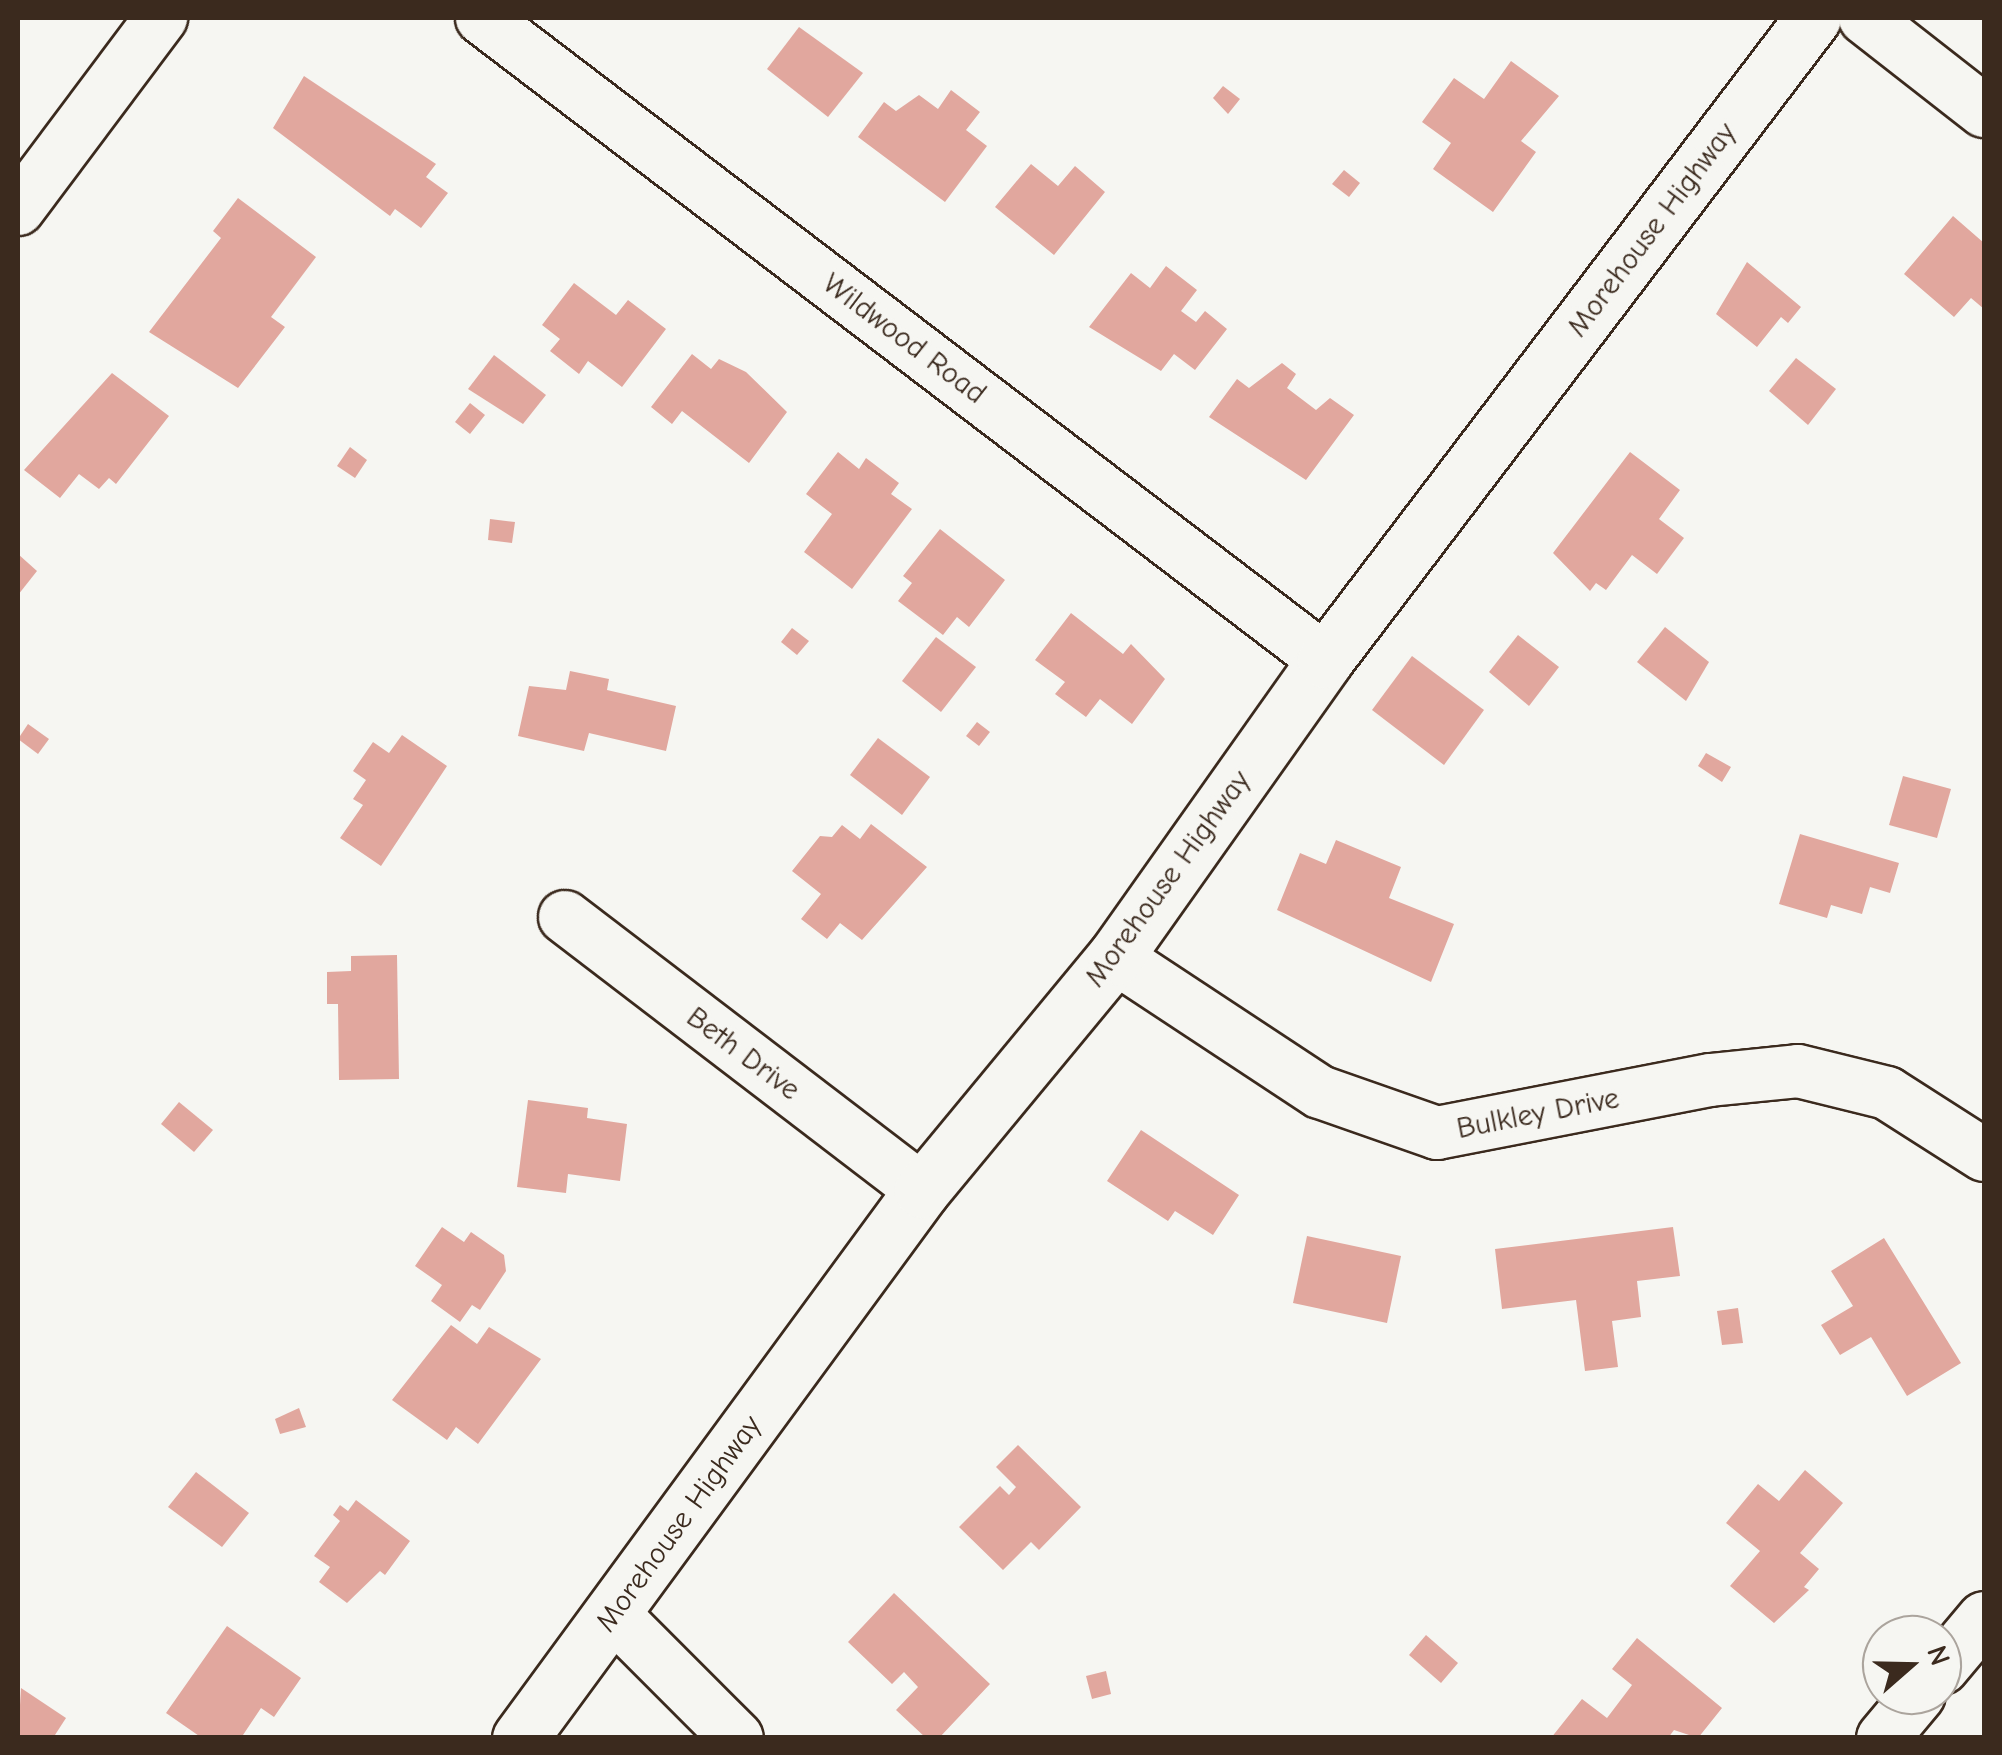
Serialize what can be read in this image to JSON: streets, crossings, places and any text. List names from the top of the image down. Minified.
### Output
{"streets":{"street":["Morehouse Highway","Wildwood Road","Beth Drive","Bulkley Drive"]},"crossings":[["Morehouse Highway","Wildwood Road"],["Morehouse Highway","Beth Drive"],["Morehouse Highway","Bulkley Drive"]],"north":"right"}
